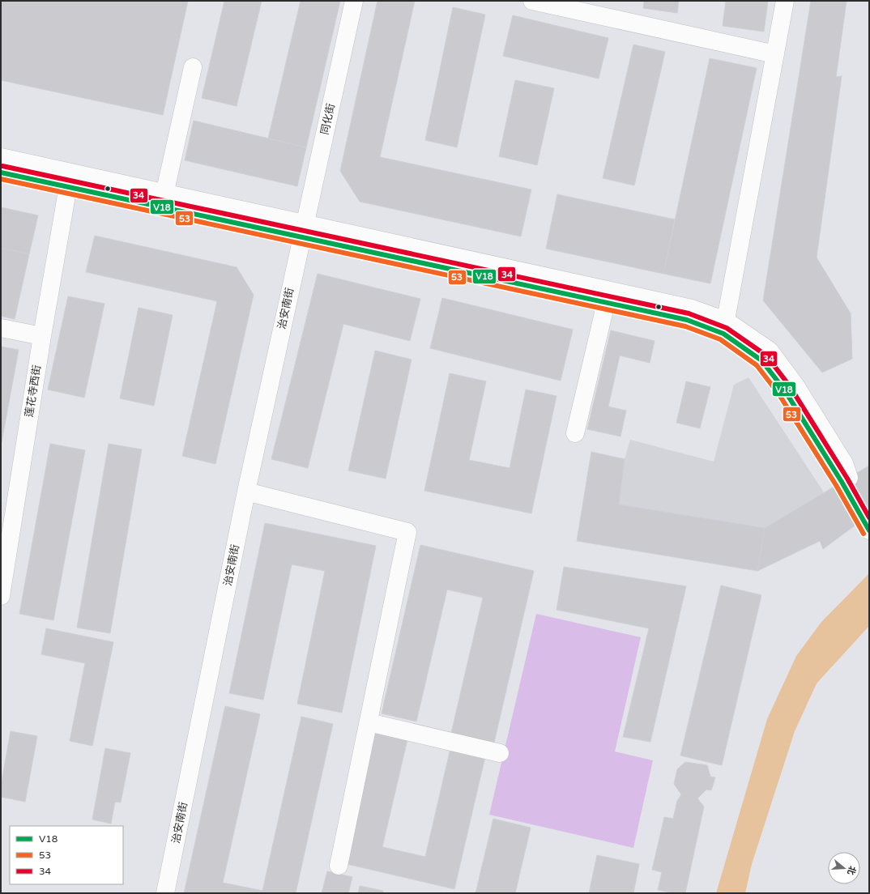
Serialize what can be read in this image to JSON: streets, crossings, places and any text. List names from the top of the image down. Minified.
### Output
{"streets":{"street":["同化街","治安南街","莲花寺西街"]},"crossings":[["同化街","治安南街"]],"lines":["transit line 34","transit line V18","transit line 53"],"legend":["V18","53","34"],"north":"right"}
